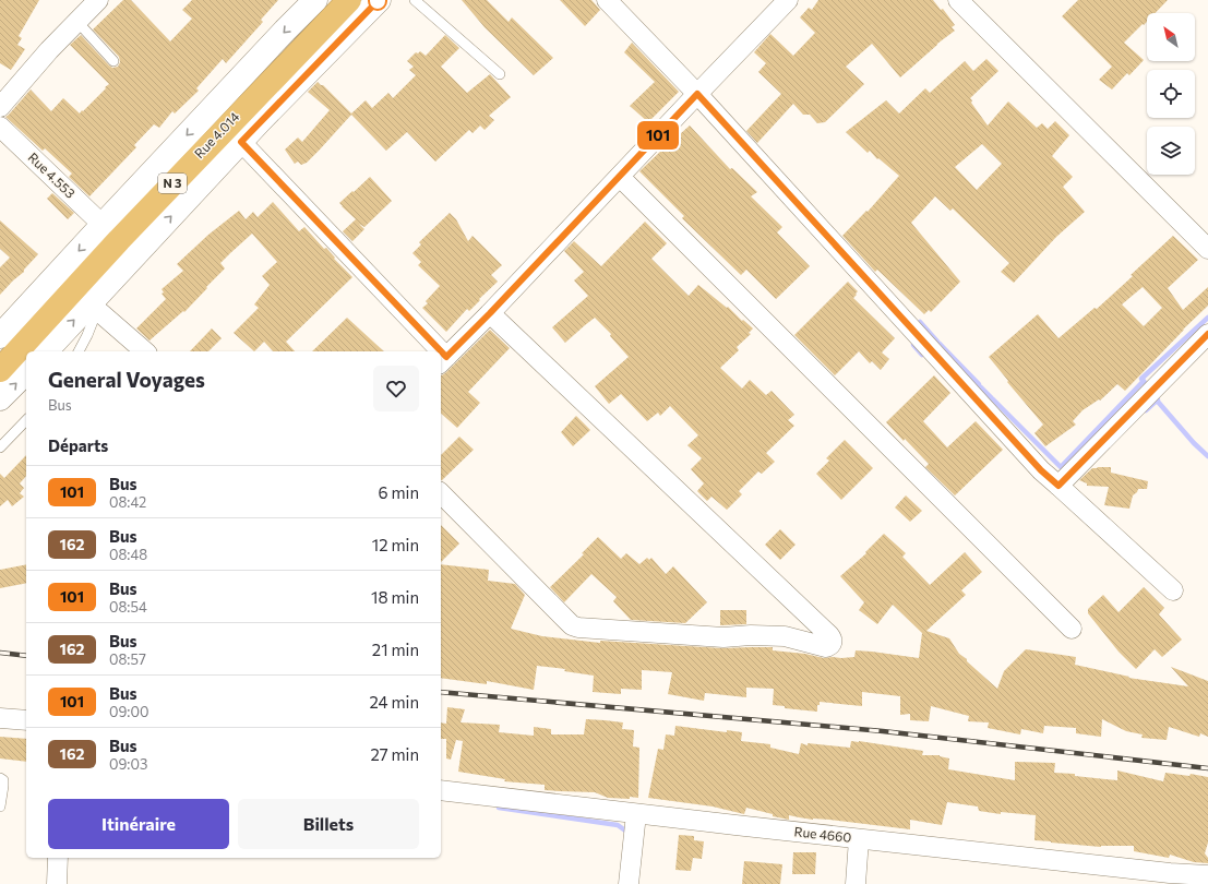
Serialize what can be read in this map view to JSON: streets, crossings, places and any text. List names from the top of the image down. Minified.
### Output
{"streets":{"highway":["Rue 4.014","N 3"],"street":["Rue 4.553","Rue 4660"]},"lines":["bus line 101"],"north":"top left","page":{"on_map":"101","heading":[["General Voyages","Bus"],"Départs"],"list":[{"mark":"101","name":"Bus","note":"08:42","value":"6 min"},{"mark":"162","name":"Bus","note":"08:48","value":"12 min"},{"mark":"101","name":"Bus","note":"08:54","value":"18 min"},{"mark":"162","name":"Bus","note":"08:57","value":"21 min"},{"mark":"101","name":"Bus","note":"09:00","value":"24 min"},{"mark":"162","name":"Bus","note":"09:03","value":"27 min"}],"buttons":["Itinéraire","Billets"]}}
